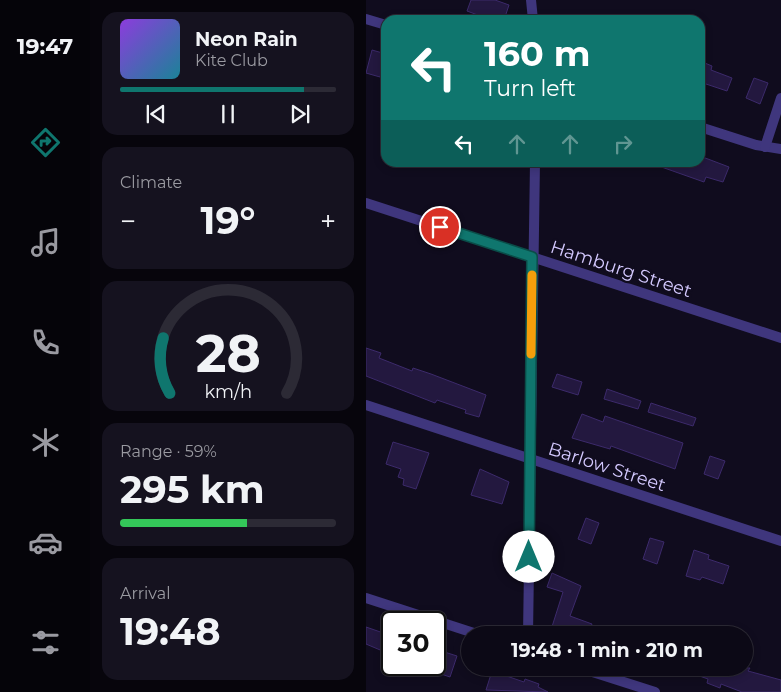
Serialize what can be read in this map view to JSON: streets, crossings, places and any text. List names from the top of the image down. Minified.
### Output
{"streets":{"street":["Hamburg Street","Barlow Street"]},"page":{"tabs":"19:47","turn":["160 m","Turn left"],"song":["Neon Rain","Kite Club"],"tile":["Climate",["Range · 59%","295 km"],["Arrival","19:48"]],"heat":["−","19°","+"],"limit":"30","trip":"19:48 · 1 min · 210 m","gauge":["28","km/h"]}}
